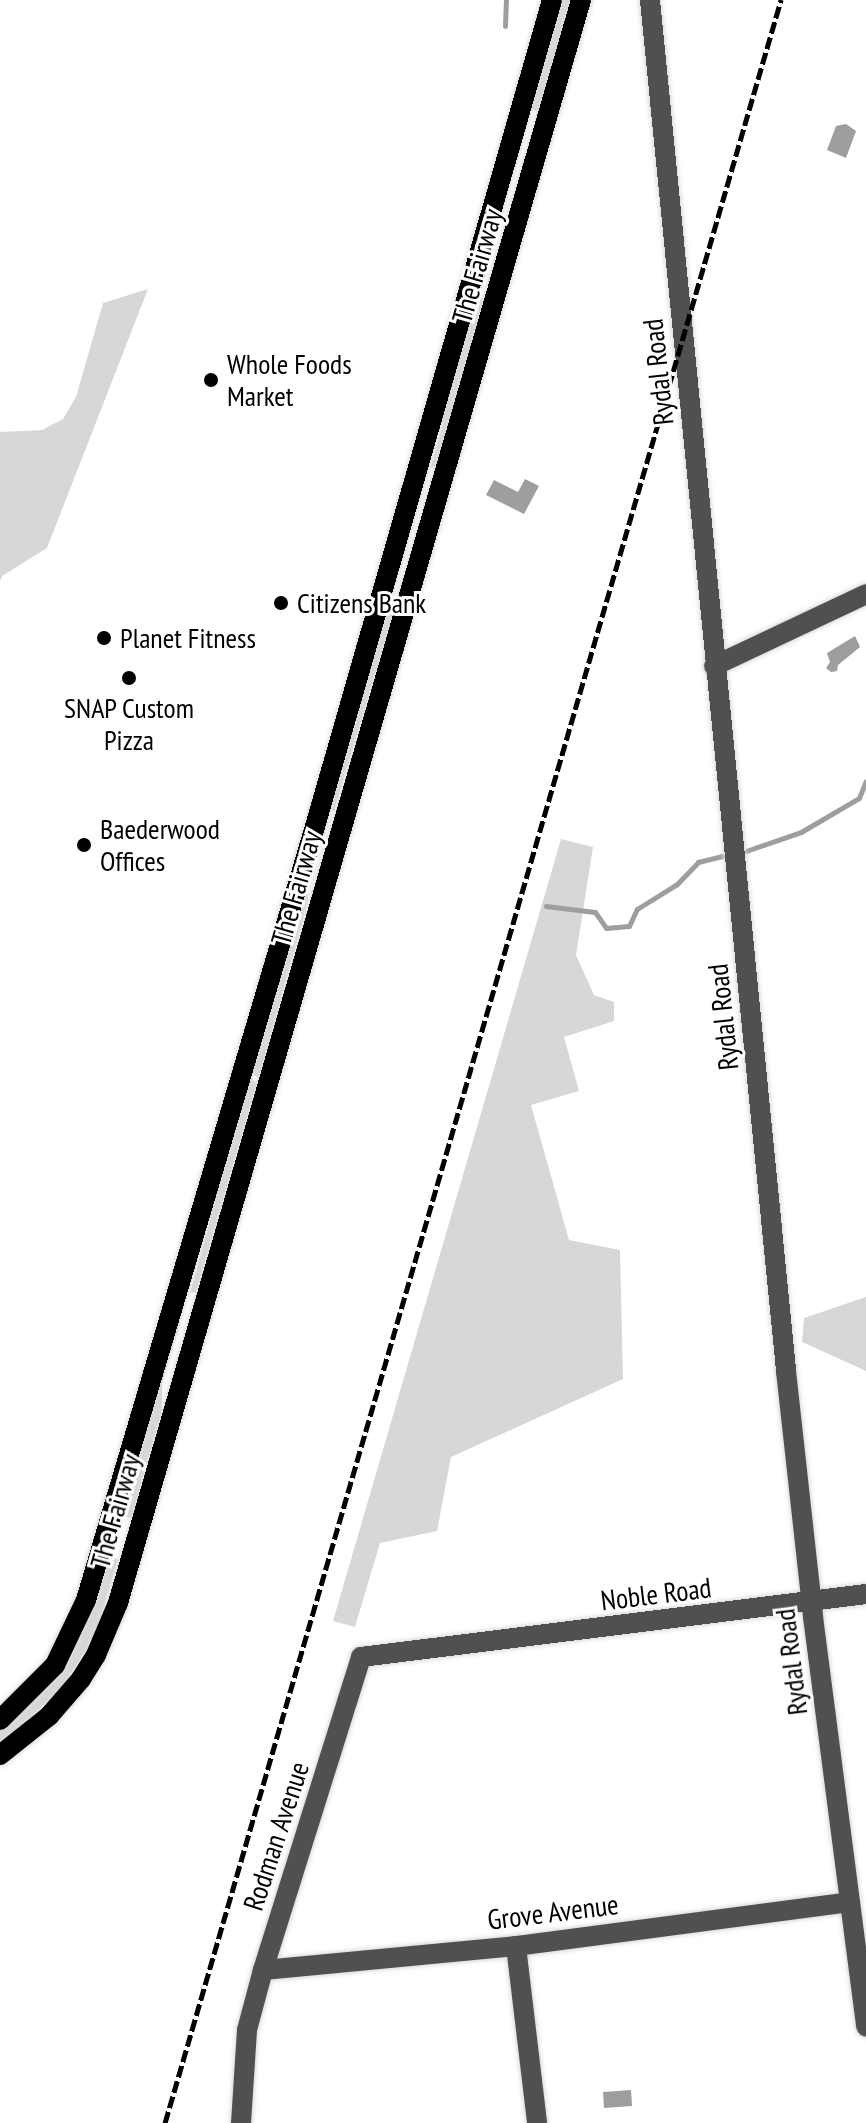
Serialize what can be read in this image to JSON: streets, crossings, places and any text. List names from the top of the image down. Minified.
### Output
{"streets":{"main road":["The Fairway"],"street":["Rydal Road","Noble Road","Rodman Avenue","Grove Avenue"]},"crossings":[["Rydal Road","Noble Road"],["Rydal Road","Grove Avenue"],["Noble Road","Rodman Avenue"],["Rodman Avenue","Grove Avenue"]],"places":["Whole Foods Market","Citizens Bank","Planet Fitness","SNAP Custom Pizza","Baederwood Offices"]}
